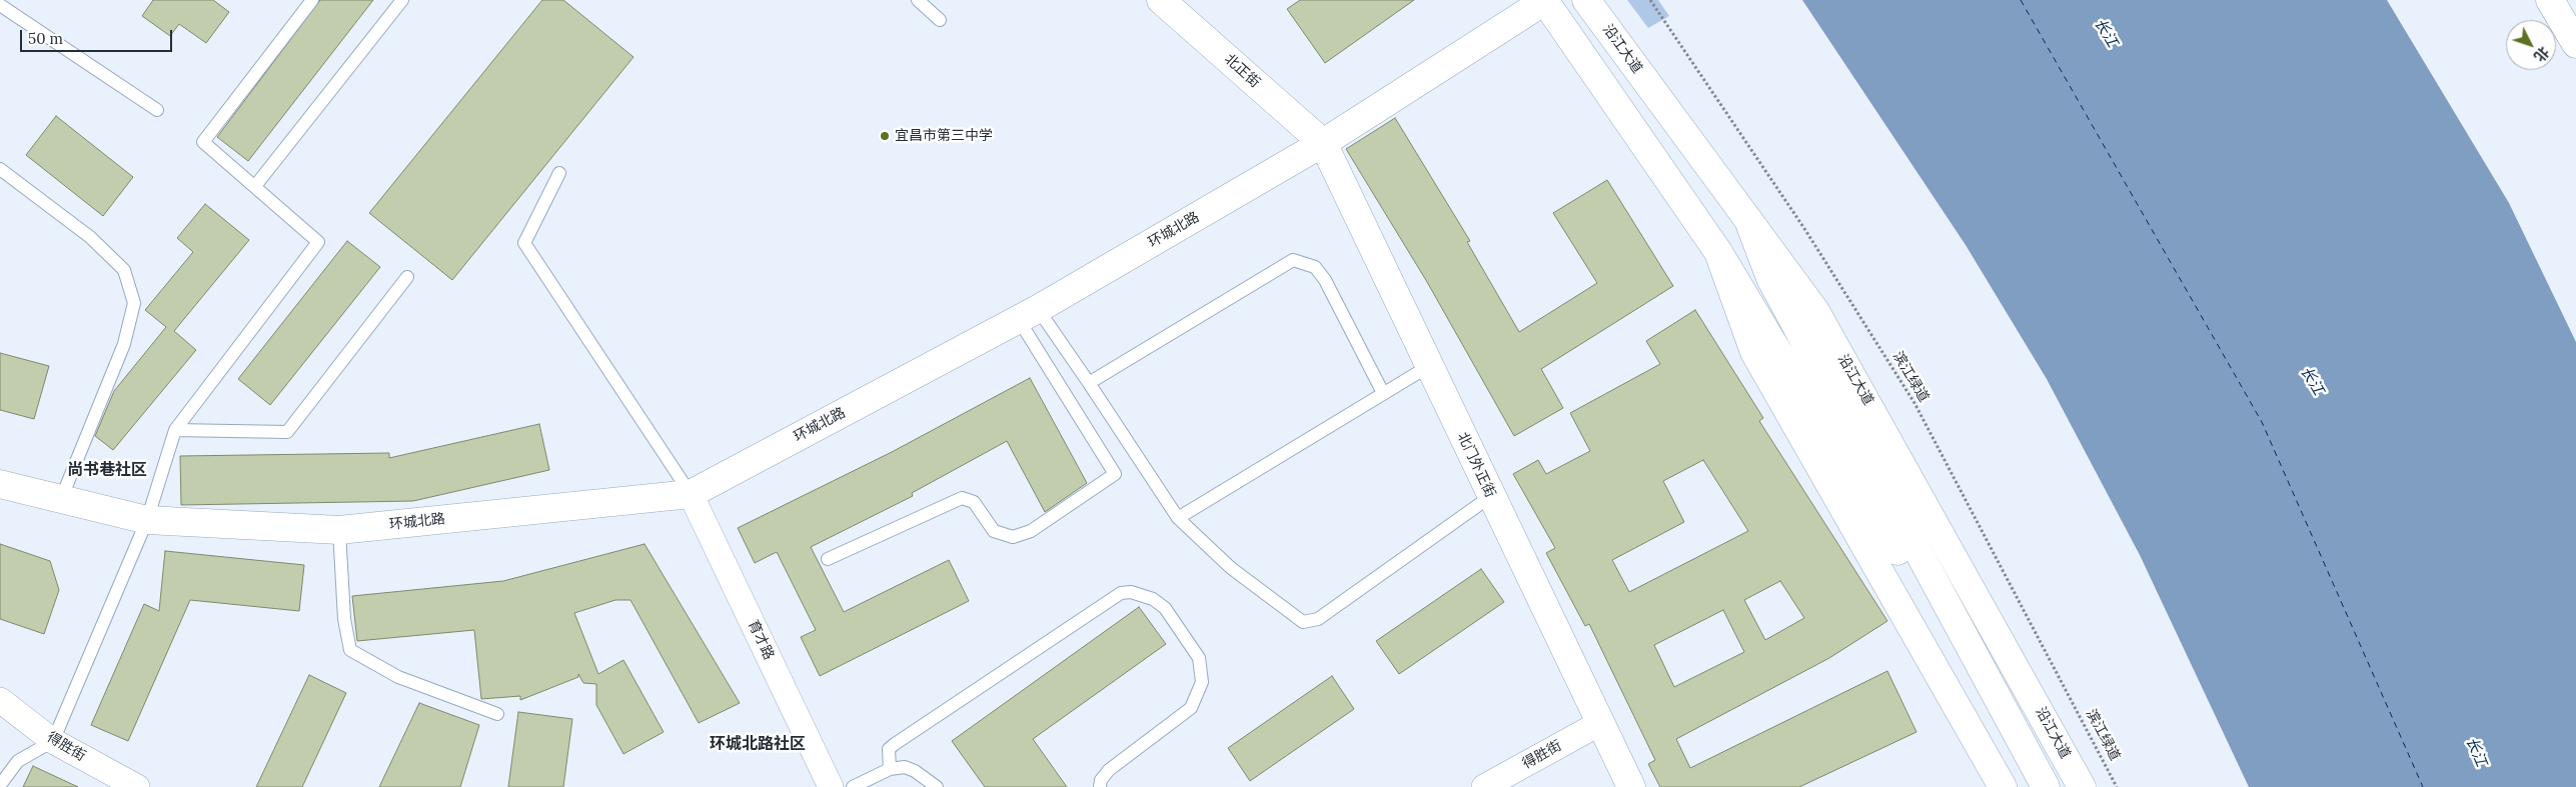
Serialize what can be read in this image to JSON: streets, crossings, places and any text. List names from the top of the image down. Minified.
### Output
{"streets":{"main road":["沿江大道","北正街","环城北路","北门外正街"],"street":["育才路","得胜街"],"path":["滨江绿道"]},"crossings":[["北正街","环城北路"],["北正街","北门外正街"],["环城北路","北门外正街"],["环城北路","育才路"],["北门外正街","得胜街"]],"districts":["尚书巷社区","环城北路社区"],"water":["长江"],"places":["宜昌市第三中学"],"scale_bar":"50 m","north":"bottom right"}
